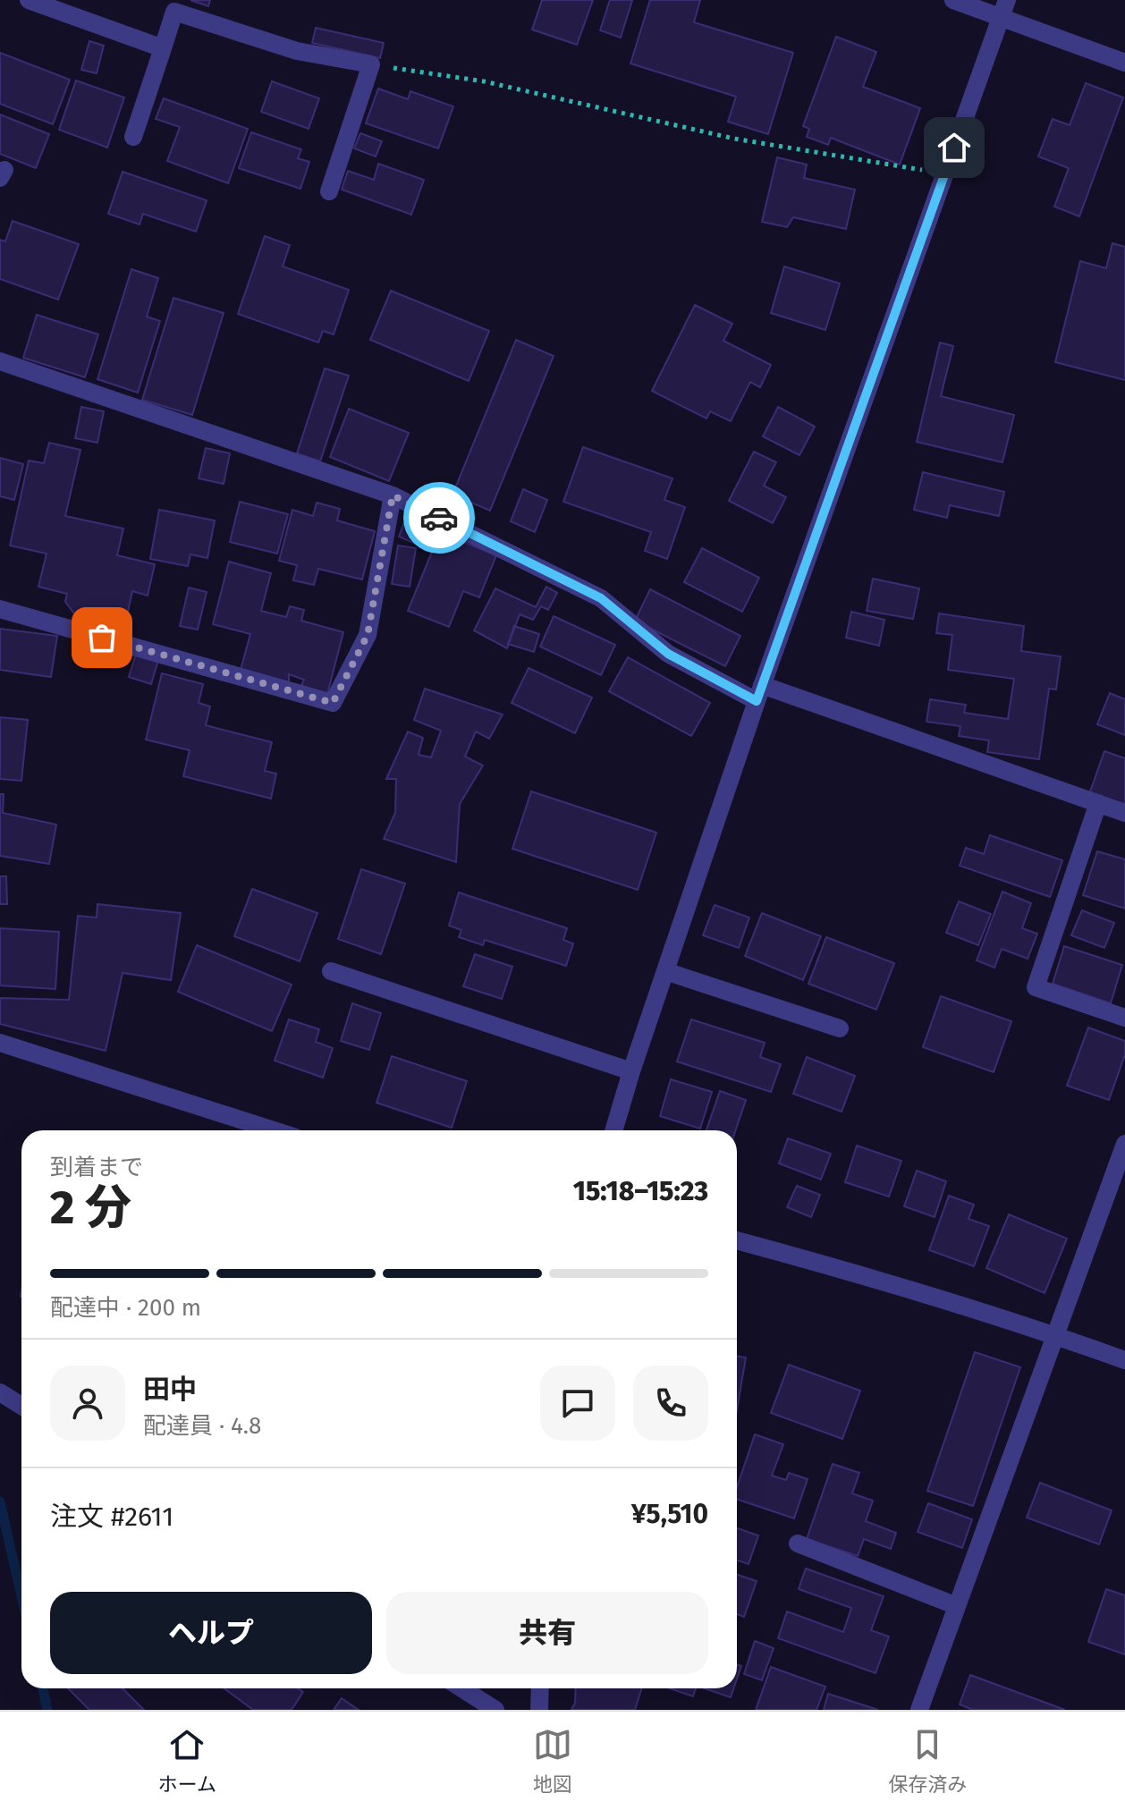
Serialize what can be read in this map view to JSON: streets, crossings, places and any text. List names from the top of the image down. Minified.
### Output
{"page":{"heading":["2 分","到着まで","15:18–15:23"],"panel":["田中","配達員 · 4.8","注文 #2611","¥5,510"],"bar":"配達中 · 200 m","buttons":["ヘルプ","共有"],"tabs":["ホーム","地図","保存済み"]}}
